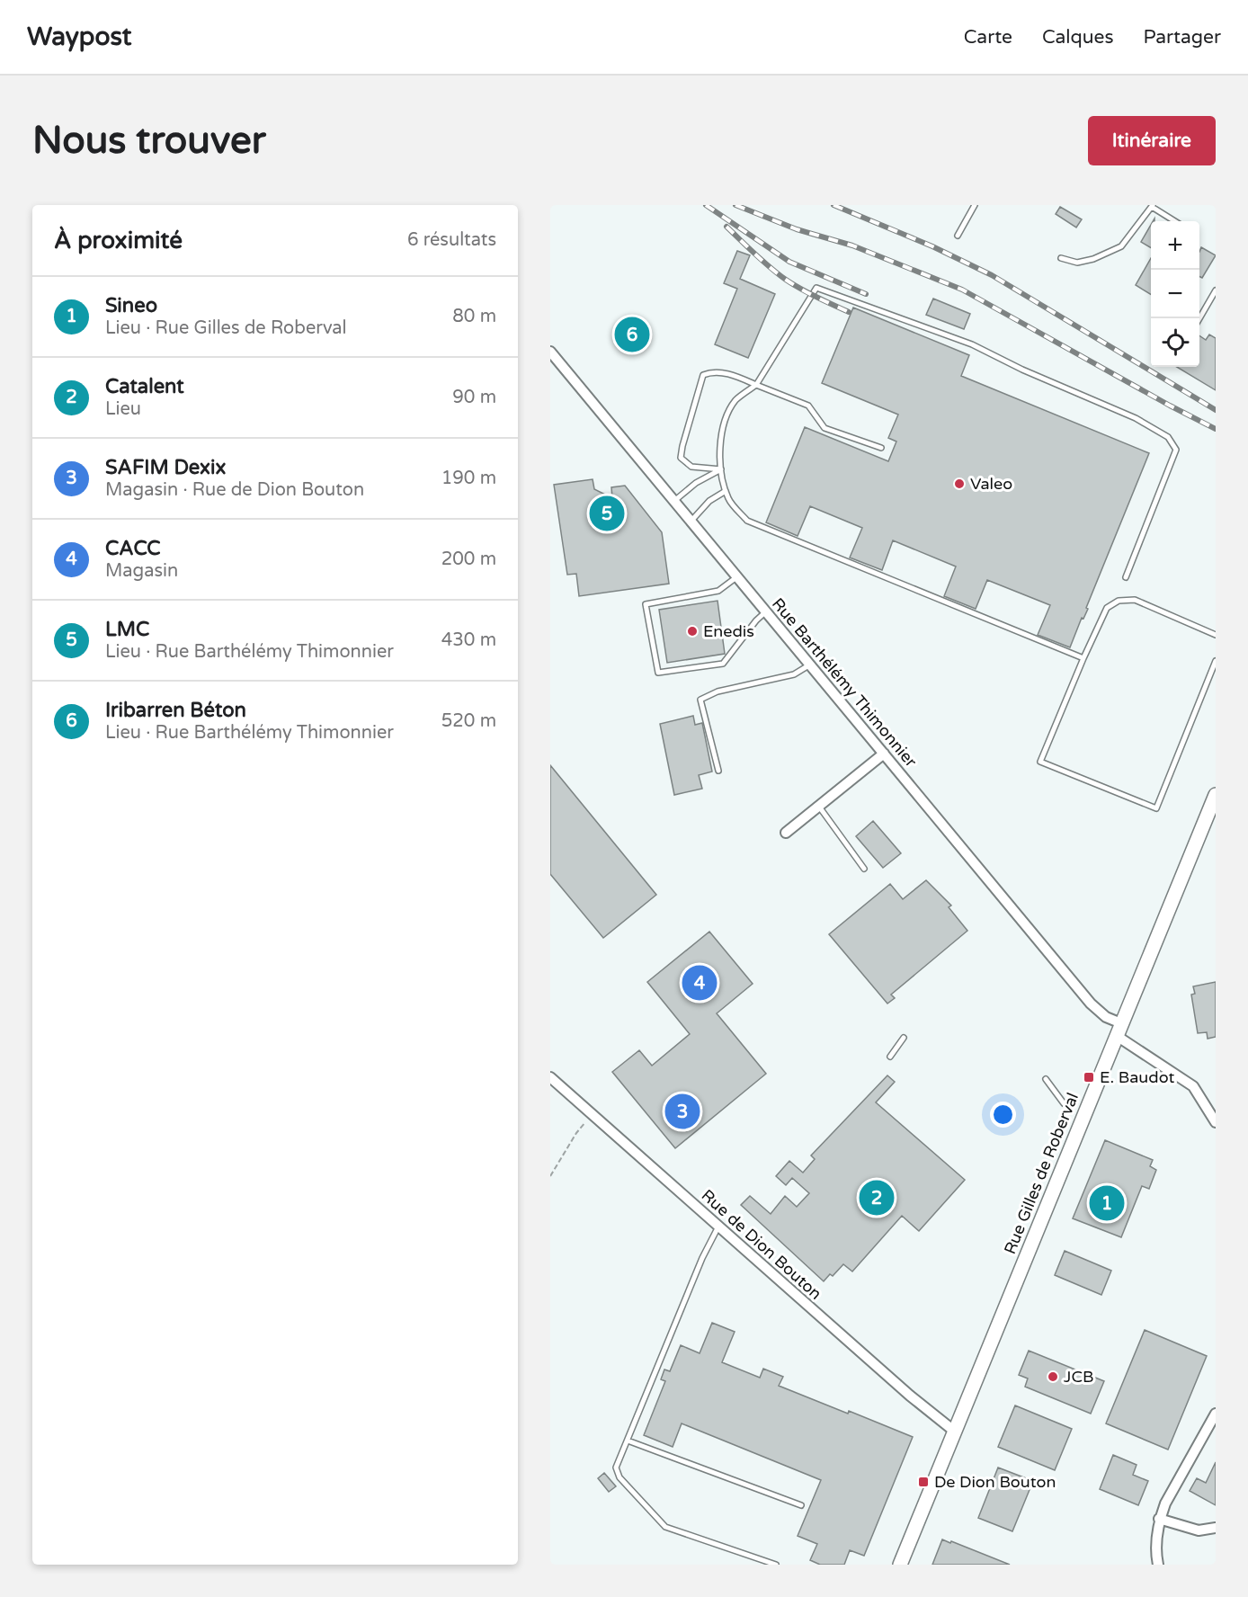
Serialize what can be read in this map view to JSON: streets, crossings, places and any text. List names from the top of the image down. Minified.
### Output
{"streets":{"street":["Rue Barthélémy Thimonnier","Rue Gilles de Roberval","Rue de Dion Bouton"]},"crossings":[["Rue Barthélémy Thimonnier","Rue Gilles de Roberval"],["Rue Gilles de Roberval","Rue de Dion Bouton"]],"places":{"other":["Valeo","Enedis","JCB"],"transit":["E. Baudot","De Dion Bouton"]},"page":{"header":"Waypost","nav":["Carte","Calques","Partager"],"buttons":"Itinéraire","title":"Nous trouver","heading":["À proximité","6 résultats"],"map_buttons":["+","−"],"list":[{"mark":"1","name":"Sineo","note":"Lieu · Rue Gilles de Roberval","value":"80 m"},{"mark":"2","name":"Catalent","note":"Lieu","value":"90 m"},{"mark":"3","name":"SAFIM Dexix","note":"Magasin · Rue de Dion Bouton","value":"190 m"},{"mark":"4","name":"CACC","note":"Magasin","value":"200 m"},{"mark":"5","name":"LMC","note":"Lieu · Rue Barthélémy Thimonnier","value":"430 m"},{"mark":"6","name":"Iribarren Béton","note":"Lieu · Rue Barthélémy Thimonnier","value":"520 m"}],"pins":["6","5","4","3","2","1"]}}
